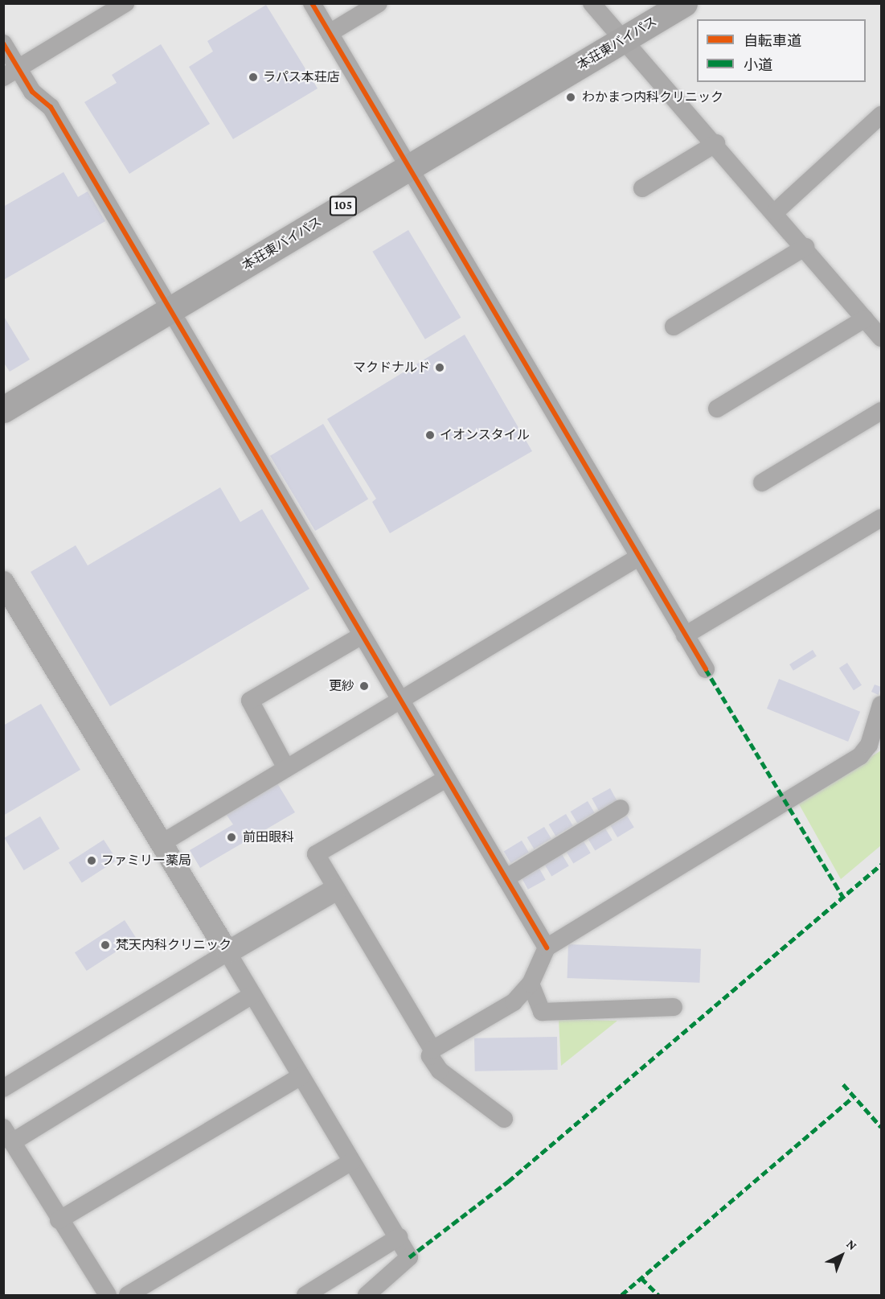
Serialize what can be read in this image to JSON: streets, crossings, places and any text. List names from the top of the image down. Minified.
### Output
{"streets":{"highway":["本荘東バイパス","105"]},"places":["ラパス本荘店","わかまつ内科クリニック","マクドナルド","イオンスタイル","更紗","前田眼科","ファミリー薬局","梵天内科クリニック"],"legend":["自転車道","小道"],"north":"top right"}
